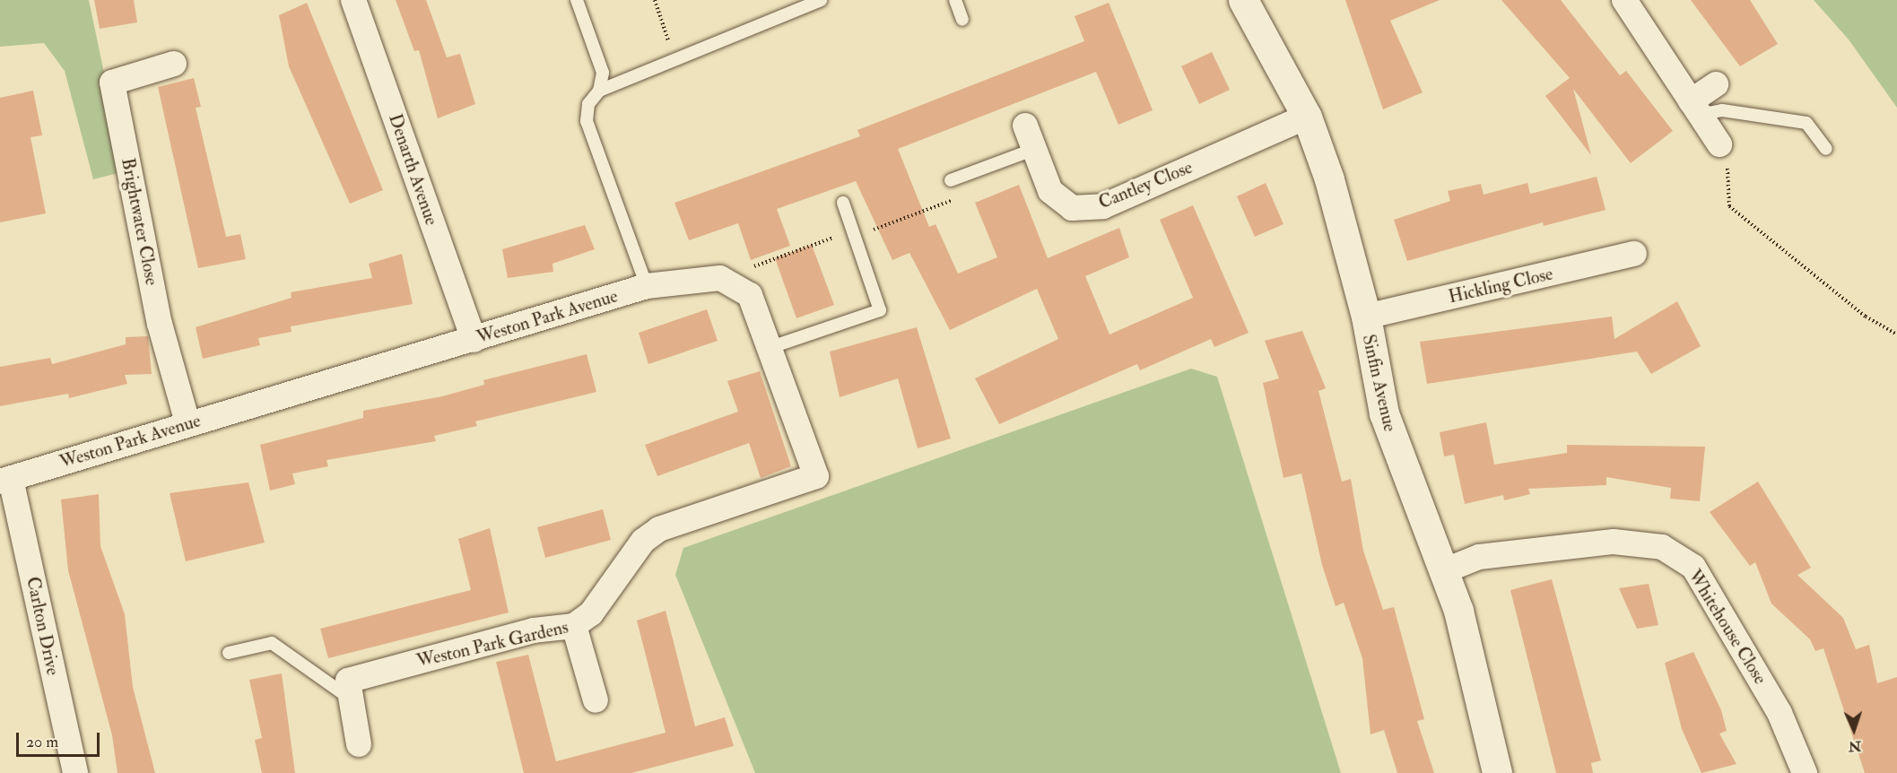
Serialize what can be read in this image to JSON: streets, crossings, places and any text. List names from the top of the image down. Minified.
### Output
{"streets":{"street":["Denarth Avenue","Cantley Close","Brightwater Close","Hickling Close","Weston Park Avenue","Sinfin Avenue","Carlton Drive","Whitehouse Close","Weston Park Gardens"]},"crossings":[["Denarth Avenue","Weston Park Avenue"],["Cantley Close","Sinfin Avenue"],["Brightwater Close","Weston Park Avenue"],["Hickling Close","Sinfin Avenue"],["Weston Park Avenue","Carlton Drive"],["Sinfin Avenue","Whitehouse Close"]],"scale_bar":"20 m","north":"bottom"}
